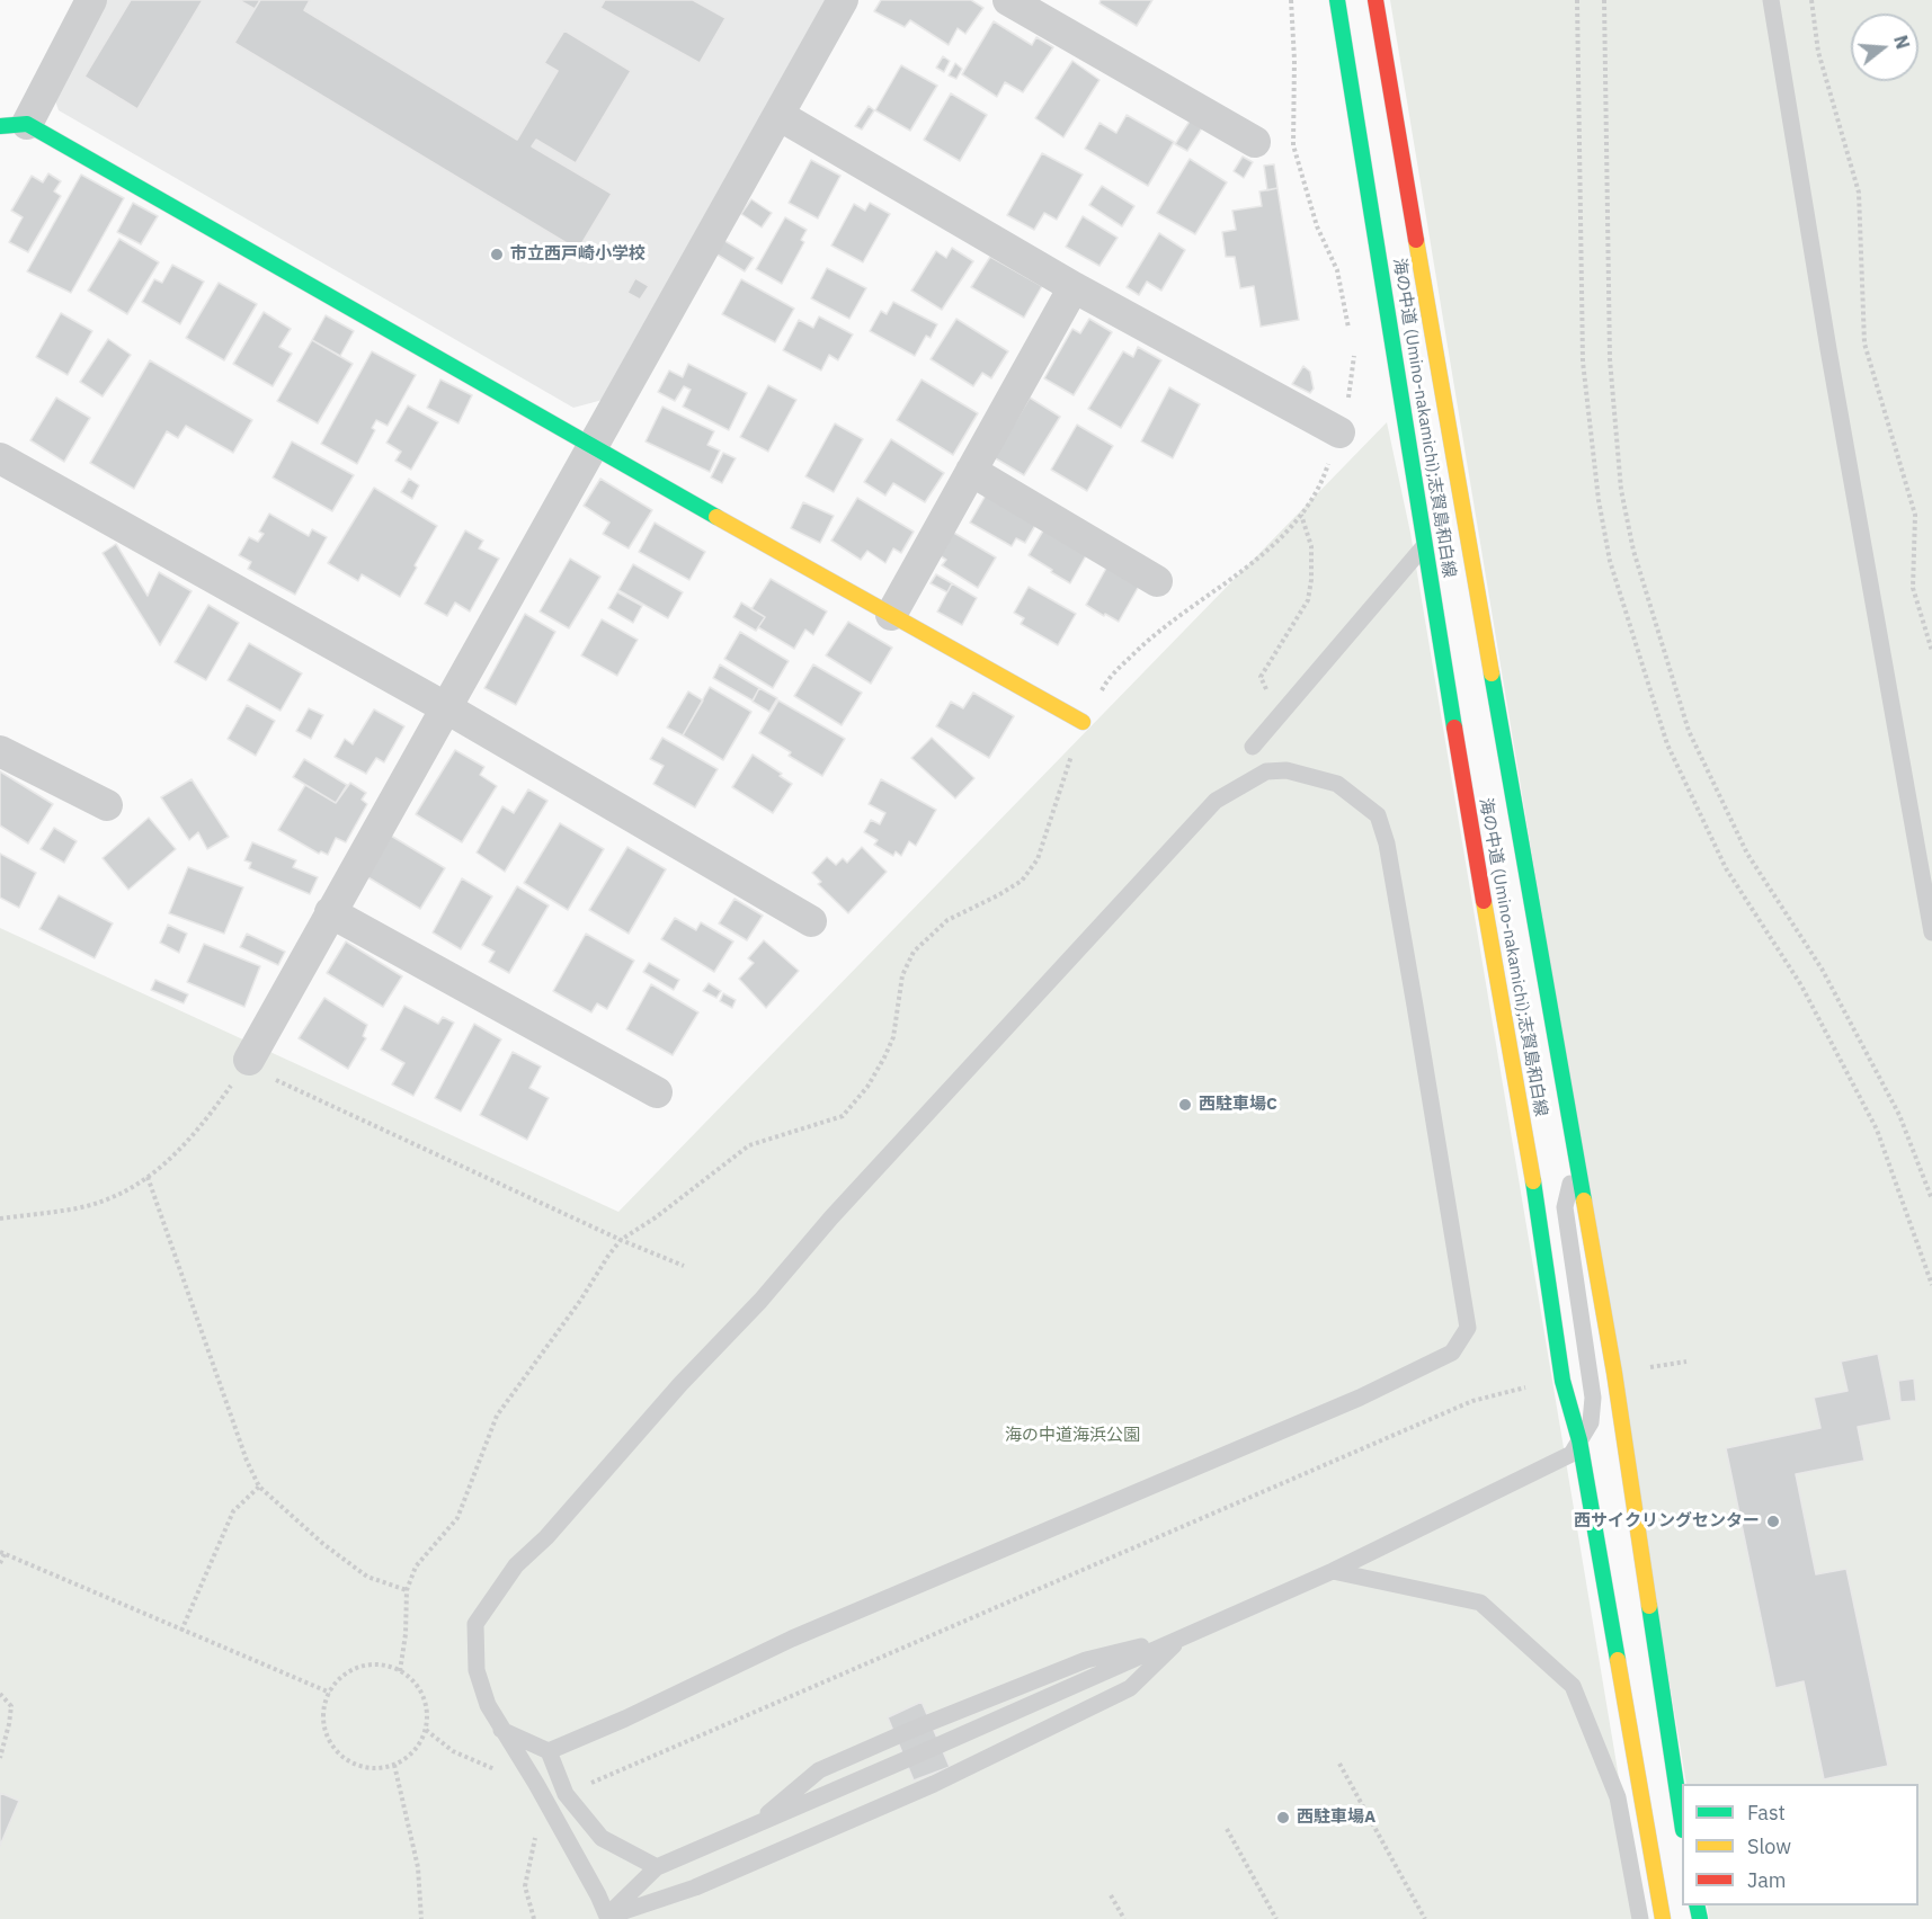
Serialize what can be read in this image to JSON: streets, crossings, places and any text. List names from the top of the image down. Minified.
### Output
{"streets":{"main road":["海の中道 (Umino-nakamichi);志賀島和白線"]},"parks":["海の中道海浜公園"],"places":["市立西戸崎小学校","西駐車場C","西サイクリングセンター","西駐車場A"],"legend":["Fast","Slow","Jam"],"north":"right"}
